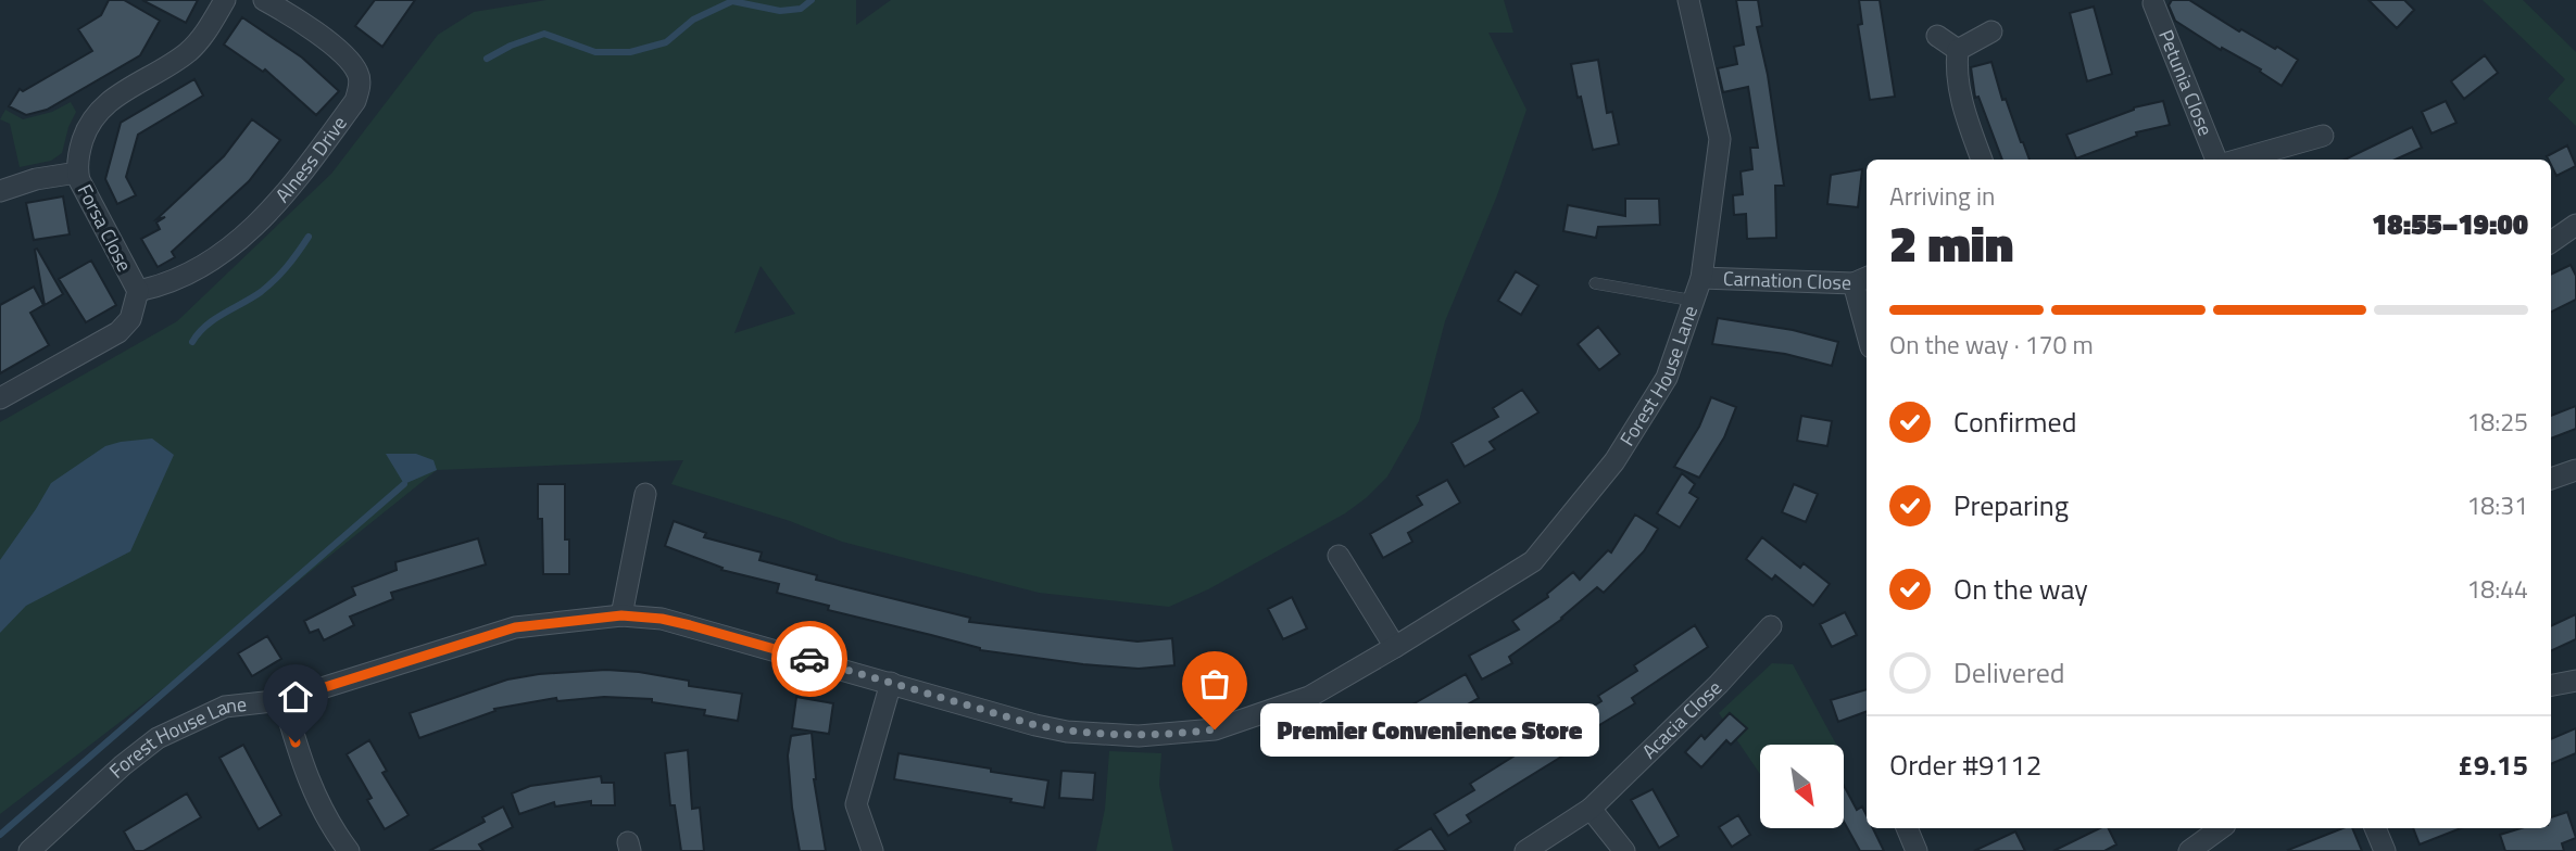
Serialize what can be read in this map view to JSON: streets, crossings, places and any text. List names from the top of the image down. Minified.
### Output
{"streets":{"street":["Petunia Close","Alness Drive","Forsa Close","Carnation Close","Forest House Lane","Acacia Close"]},"crossings":[["Alness Drive","Forsa Close"],["Carnation Close","Forest House Lane"]],"places":["Premier Convenience Store"],"north":"bottom right","page":{"heading":["2 min","Arriving in","18:55–19:00"],"panel":["Order #9112","£9.15"],"bar":"On the way · 170 m","list":[["Confirmed","18:25"],["Preparing","18:31"],["On the way","18:44"],"Delivered"],"bubble":"Premier Convenience Store"}}
